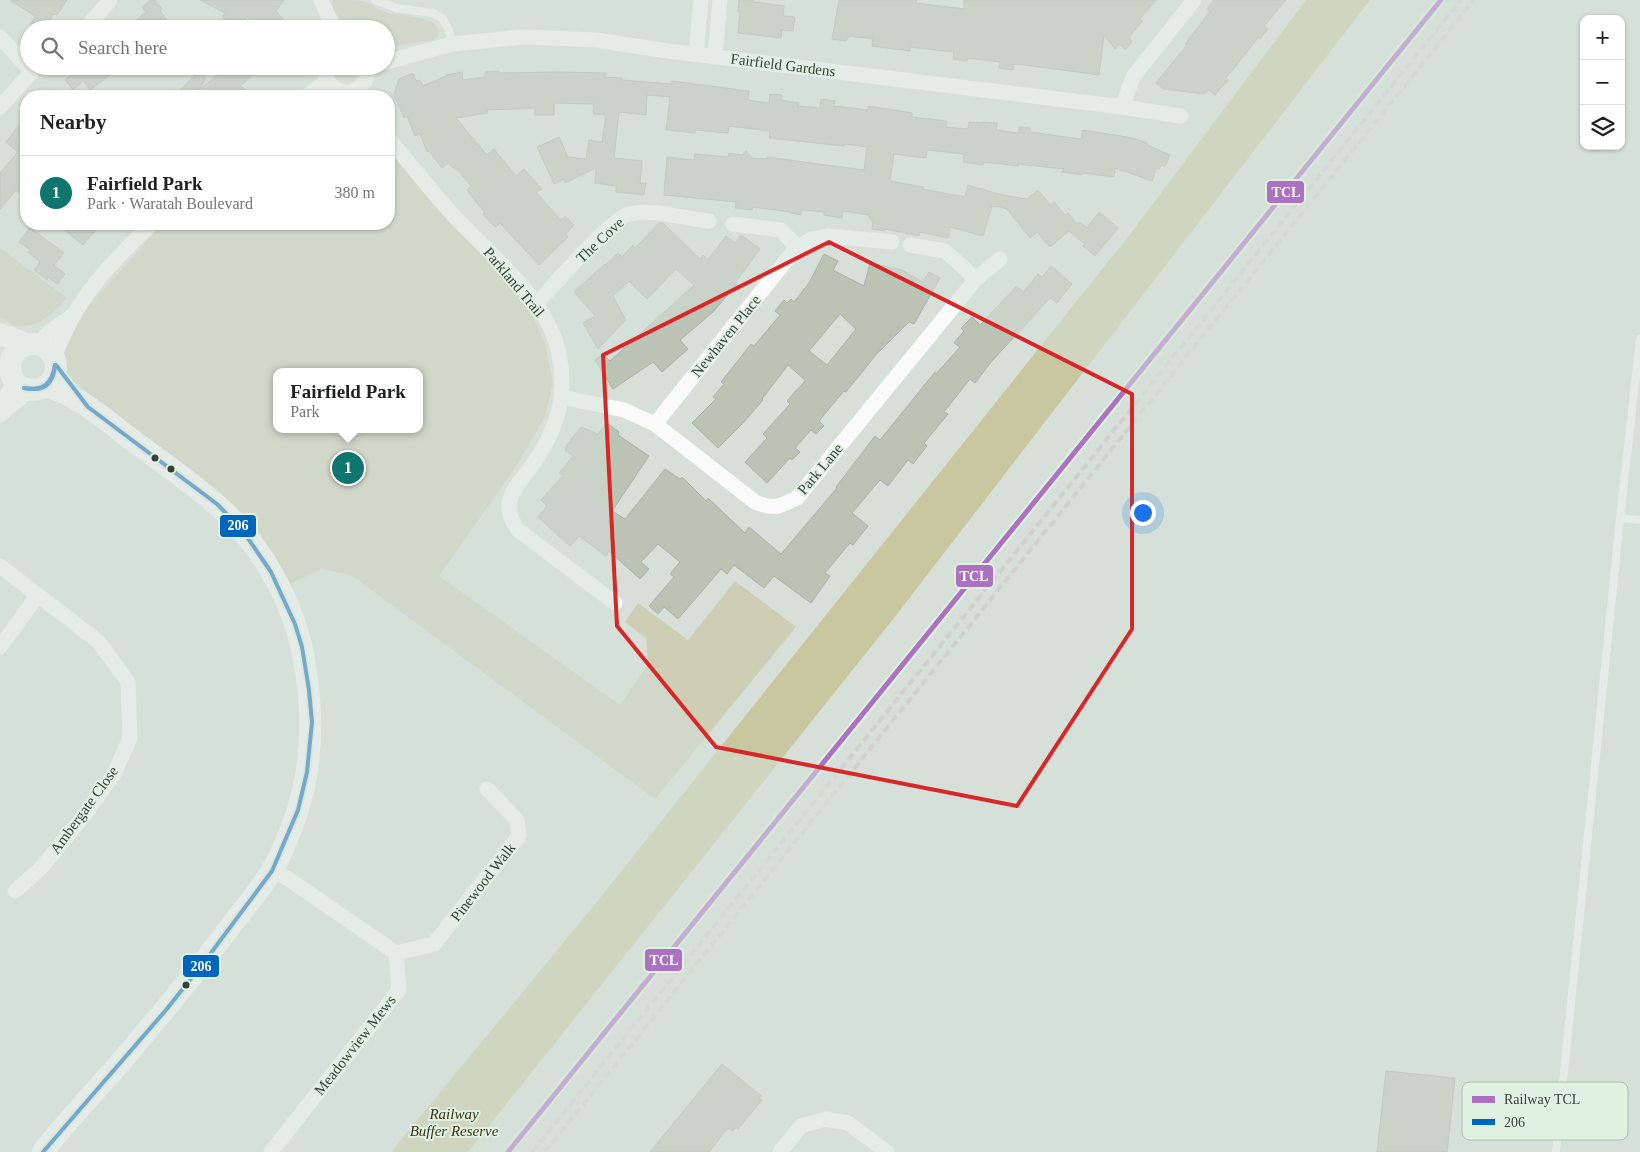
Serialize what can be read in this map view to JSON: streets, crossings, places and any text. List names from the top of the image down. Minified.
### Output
{"streets":{"street":["Fairfield Gardens","The Cove","Parkland Trail","Newhaven Place","Park Lane","Ambergate Close","Pinewood Walk","Meadowview Mews"]},"crossings":[["The Cove","Parkland Trail"],["Parkland Trail","Park Lane"],["Newhaven Place","Park Lane"],["Pinewood Walk","Meadowview Mews"]],"parks":["Railway Buffer Reserve"],"lines":["rail line TCL","transit line 206"],"legend":["Railway TCL","206"],"page":{"map_buttons":["+","−"],"search":"Search here","heading":"Nearby","list":[{"mark":"1","name":"Fairfield Park","note":"Park · Waratah Boulevard","value":"380 m"}],"popup":["Fairfield Park","Park"],"pins":"1"}}
